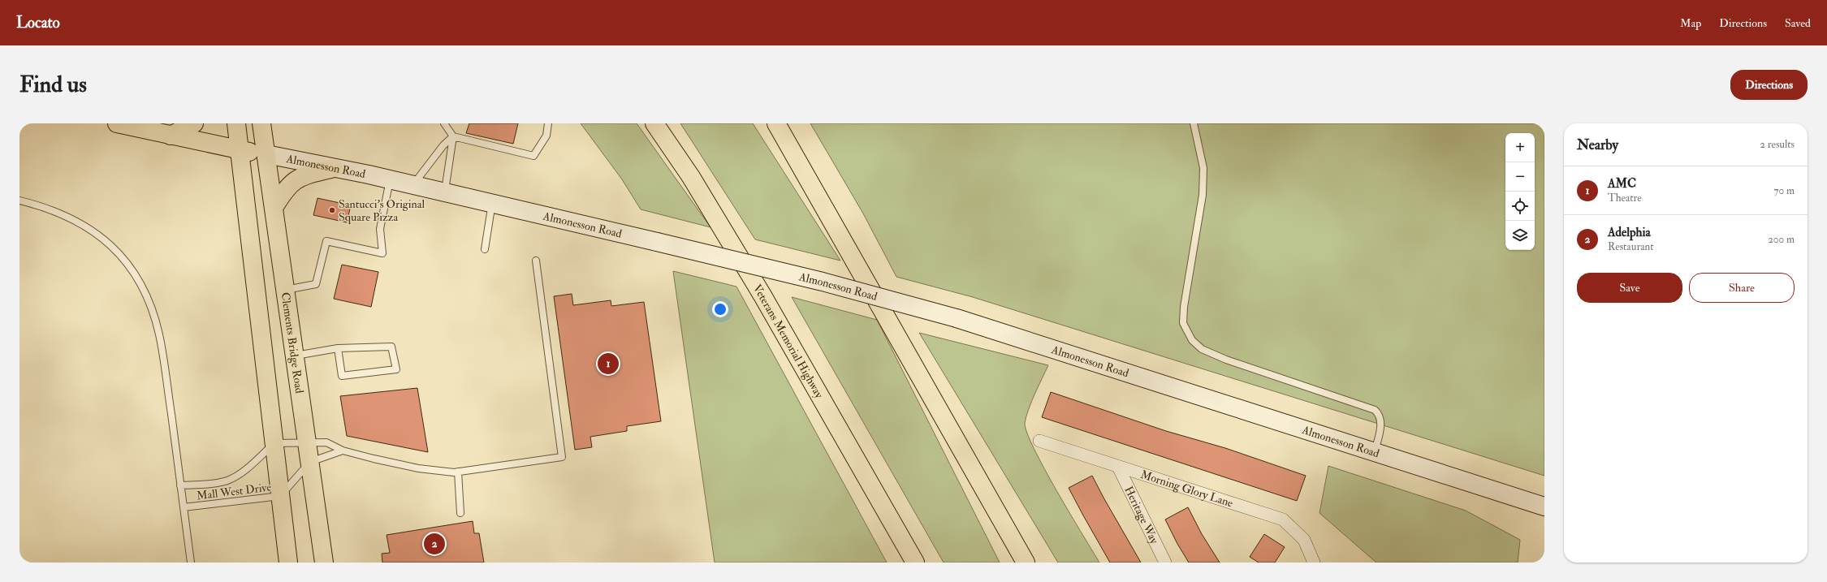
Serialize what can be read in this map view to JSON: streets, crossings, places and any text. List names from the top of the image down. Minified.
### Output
{"streets":{"main road":["Almonesson Road","Veterans Memorial Highway","Clements Bridge Road"],"street":["Morning Glory Lane","Heritage Way"],"lane":["Mall West Drive"]},"crossings":[["Almonesson Road","Clements Bridge Road"],["Clements Bridge Road","Mall West Drive"],["Morning Glory Lane","Heritage Way"]],"places":["Santucci's Original Square Pizza"],"page":{"header":"Locato","nav":["Map","Directions","Saved"],"buttons":["Directions",["Save","Share"]],"title":"Find us","heading":["Nearby","2 results"],"map_buttons":["+","−"],"list":[{"mark":"1","name":"AMC","note":"Theatre","value":"70 m"},{"mark":"2","name":"Adelphia","note":"Restaurant","value":"200 m"}],"pins":["1","2"]}}
